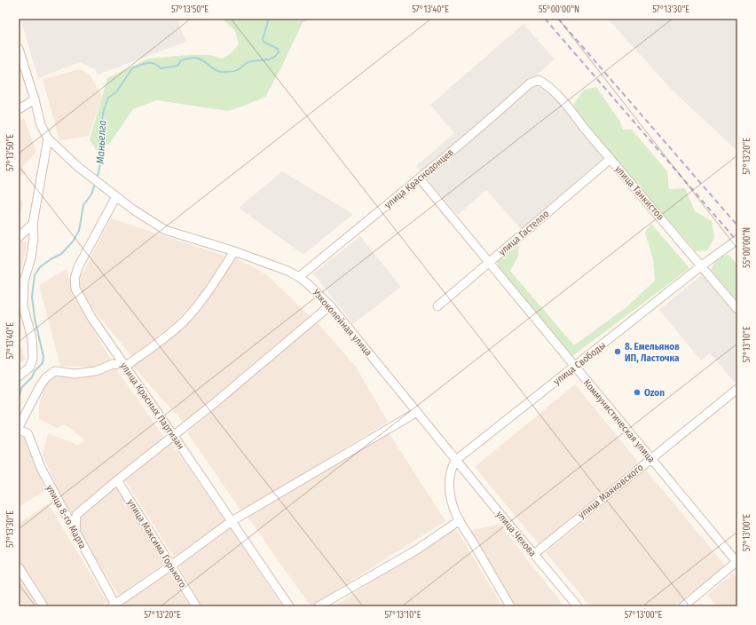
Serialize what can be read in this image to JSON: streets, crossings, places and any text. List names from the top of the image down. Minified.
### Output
{"streets":{"street":["улица Краснодонцев","улица Танкистов","улица Гастелло","Узкоколейная улица","улица Свободы","улица Красных Партизан","Коммунистическая улица","улица Маяковского","улица 8-го Марта","улица Чехова","улица Максима Горького"]},"crossings":[["улица Краснодонцев","улица Танкистов"],["улица Краснодонцев","Узкоколейная улица"],["улица Краснодонцев","Коммунистическая улица"],["улица Танкистов","улица Гастелло"],["улица Танкистов","улица Свободы"],["улица Гастелло","Коммунистическая улица"],["Узкоколейная улица","улица Свободы"],["Узкоколейная улица","улица Красных Партизан"],["Узкоколейная улица","улица Чехова"],["улица Свободы","Коммунистическая улица"],["улица Свободы","улица Чехова"],["Коммунистическая улица","улица Маяковского"],["улица Маяковского","улица Чехова"]],"water":["Маньелга"],"places":["8. Емельянов ИП, Ласточка","Ozon"],"coordinates":["57°13'50\"E","57°13'40\"E","55°00'00\"N","57°13'30\"E","57°13'20\"E","57°13'10\"E","57°13'00\"E"]}
